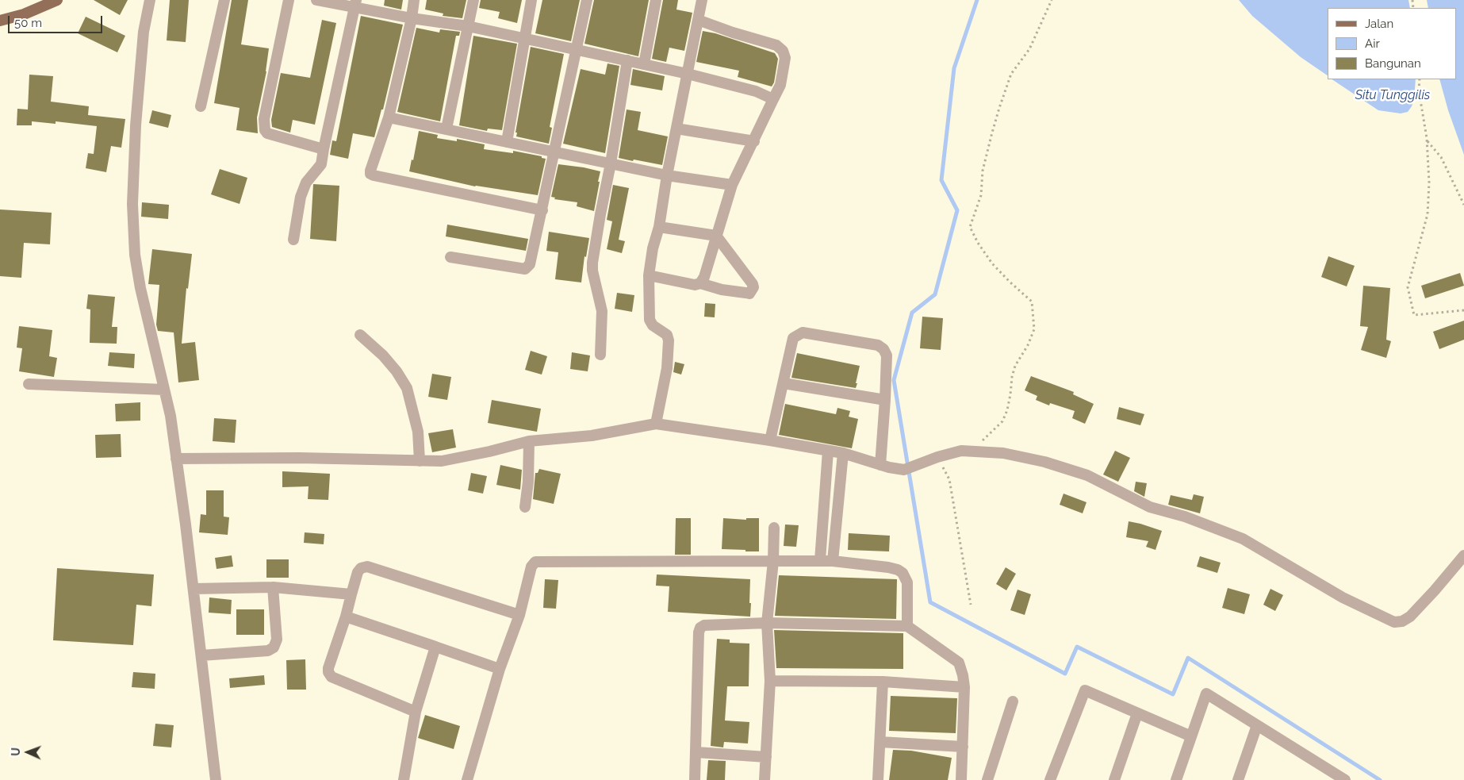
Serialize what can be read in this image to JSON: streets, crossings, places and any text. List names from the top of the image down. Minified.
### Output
{"water":["Situ Tunggilis"],"legend":["Jalan","Air","Bangunan"],"scale_bar":"50 m","north":"left"}
